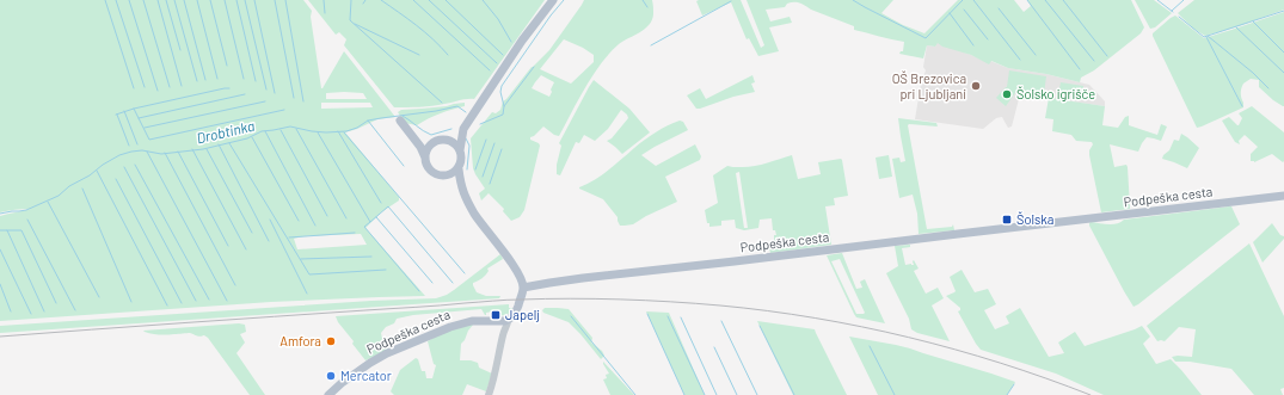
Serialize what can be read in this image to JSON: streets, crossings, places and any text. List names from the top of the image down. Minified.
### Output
{"streets":{"main road":["Podpeška cesta"]},"water":["Drobtinka"],"places":{"other":["OŠ Brezovica pri Ljubljani","Šolsko igrišče","Amfora","Mercator"],"transit":["Šolska","Japelj"]}}
